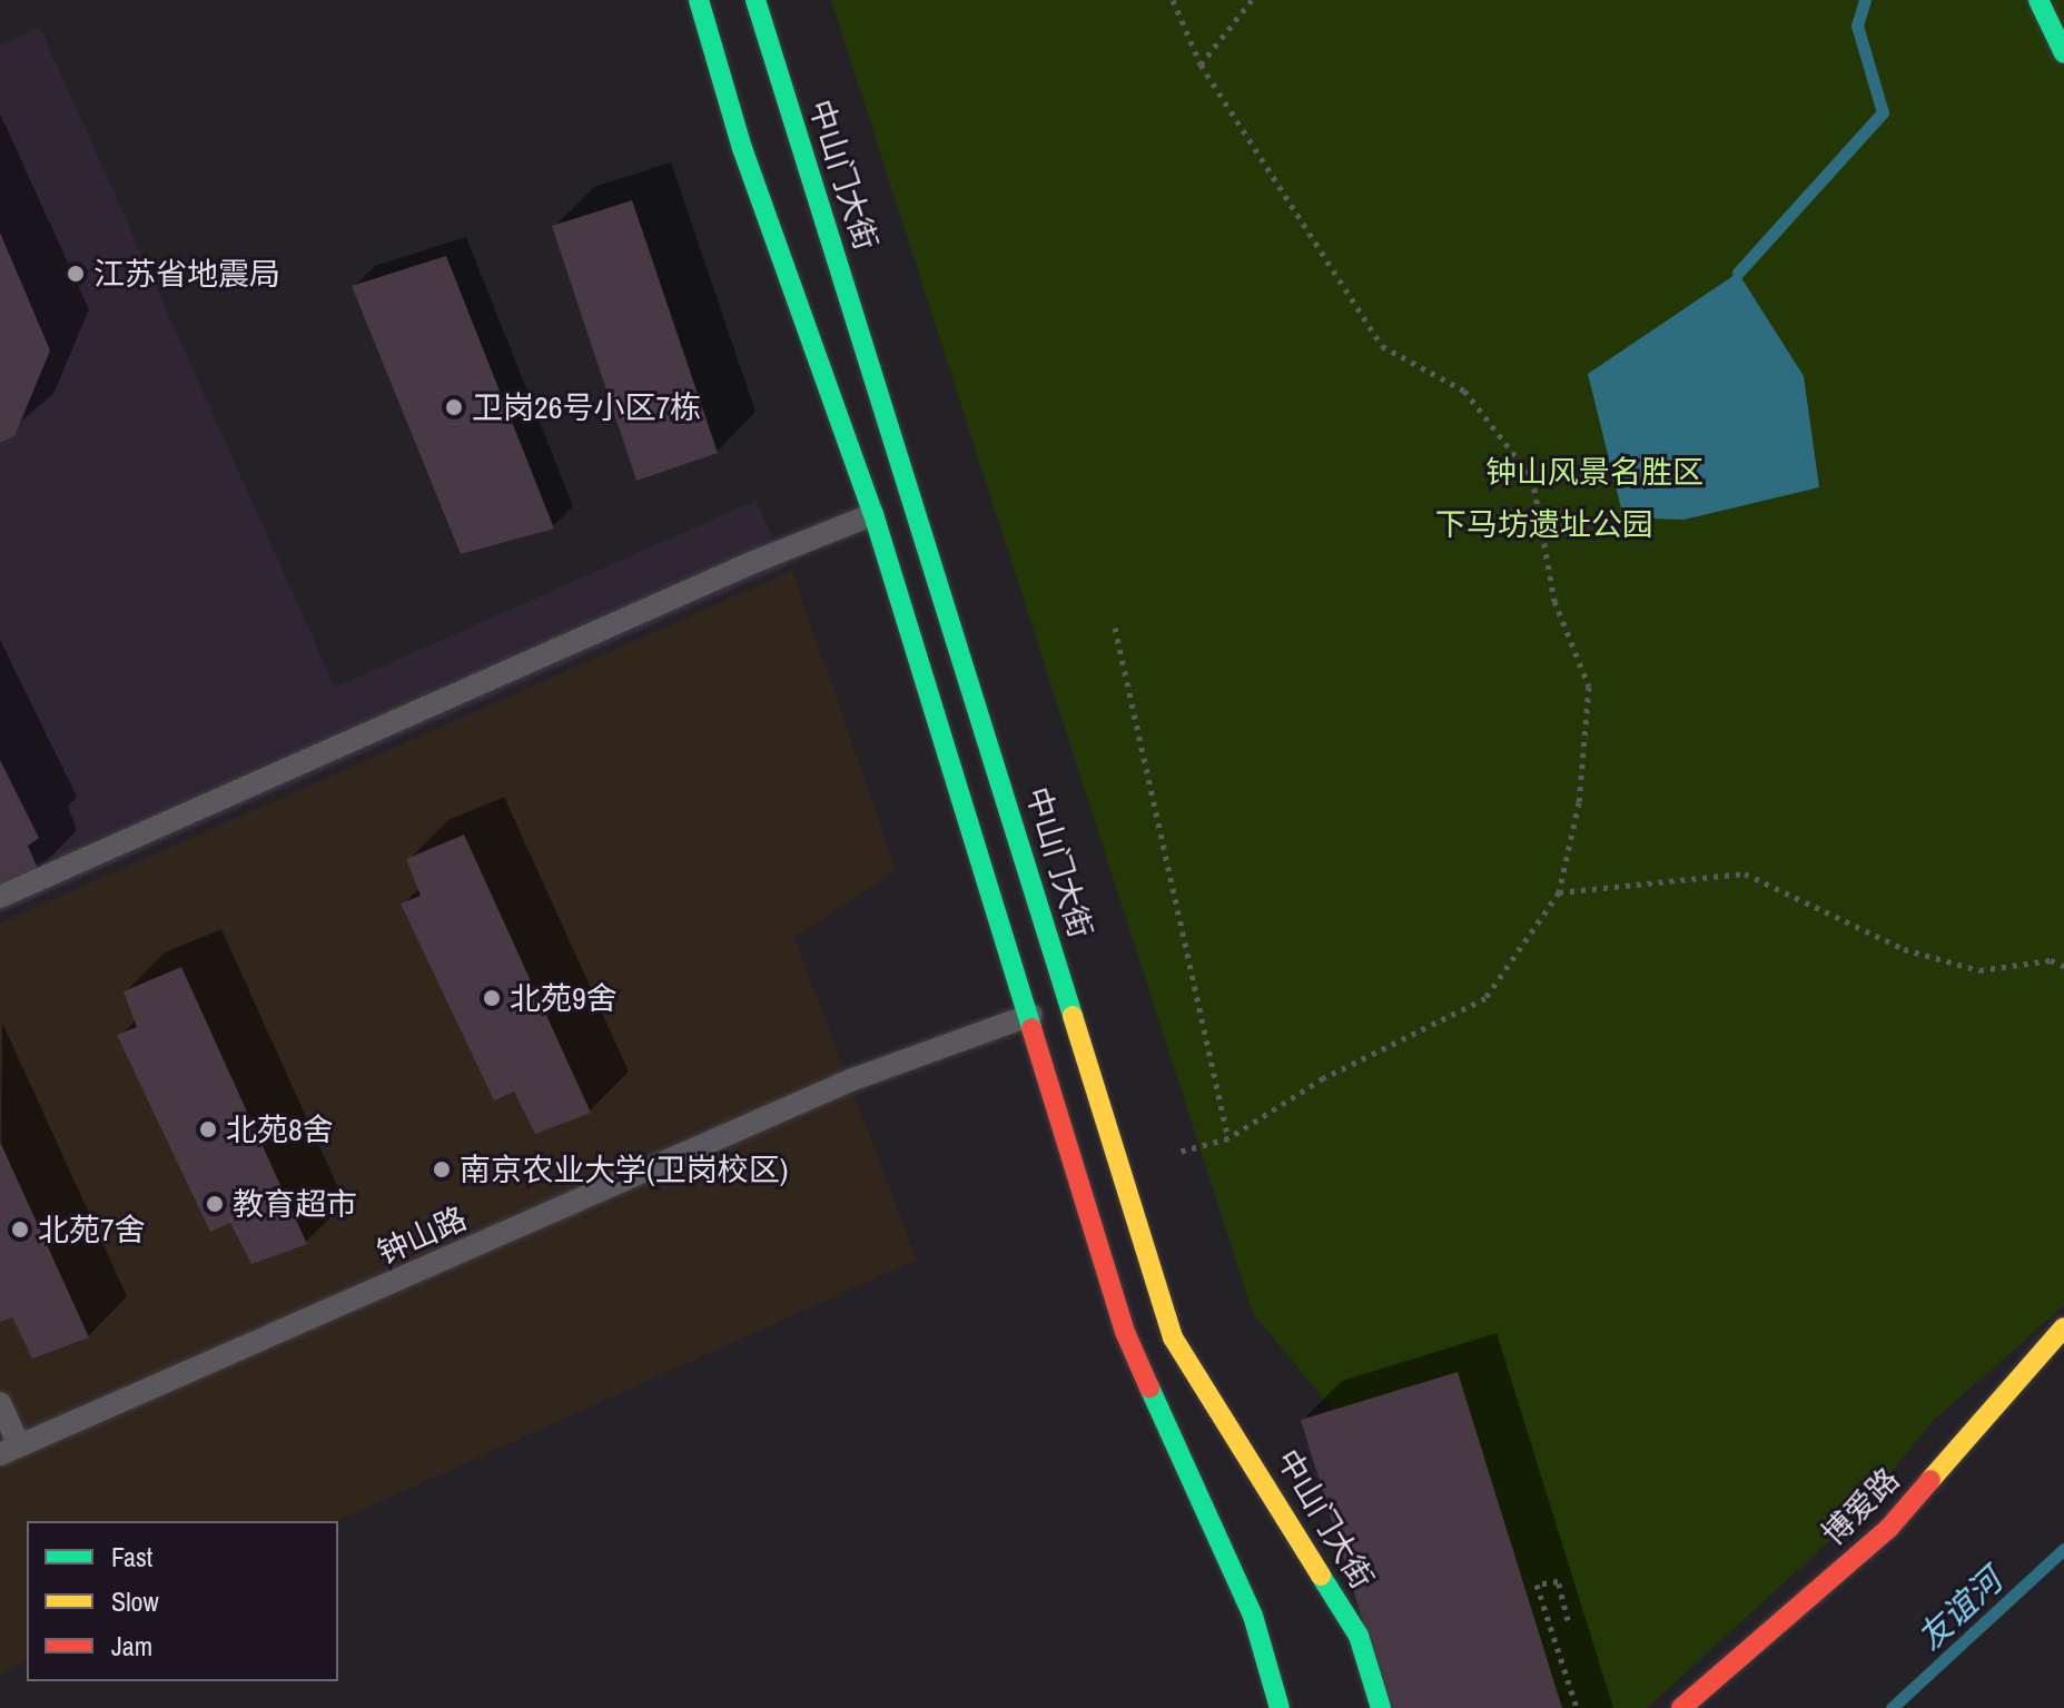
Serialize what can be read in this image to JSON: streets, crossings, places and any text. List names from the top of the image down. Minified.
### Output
{"streets":{"main road":["中山门大街","博爱路"],"lane":["钟山路"]},"crossings":[["中山门大街","钟山路"]],"water":["友谊河"],"parks":["钟山风景名胜区","下马坊遗址公园"],"places":["江苏省地震局","卫岗26号小区7栋","北苑9舍","北苑8舍","南京农业大学(卫岗校区)","教育超市","北苑7舍"],"legend":["Fast","Slow","Jam"]}
